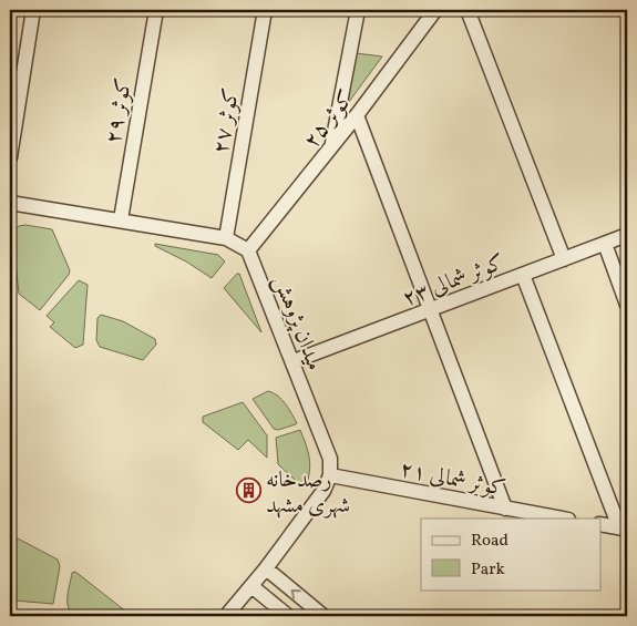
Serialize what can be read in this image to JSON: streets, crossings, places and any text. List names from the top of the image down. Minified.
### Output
{"streets":{"street":["کوثر ۲۹","کوثر ۲۵","کوثر ۲۷","کوثر شمالی ۲۳","میدان پژوهش","کوثر شمالی ۲۱"]},"crossings":[["کوثر ۲۵","میدان پژوهش"],["کوثر شمالی ۲۳","میدان پژوهش"],["میدان پژوهش","کوثر شمالی ۲۱"]],"places":{"building":["رصدخانه شهری مشهد"]},"legend":["Road","Park"]}
